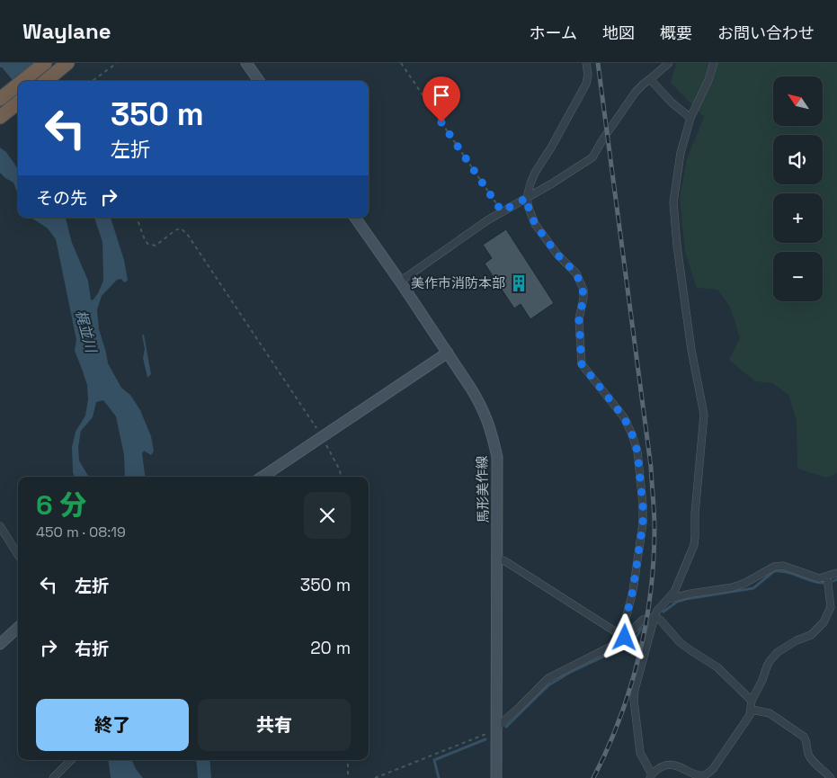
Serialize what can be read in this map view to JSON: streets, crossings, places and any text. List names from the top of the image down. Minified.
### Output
{"streets":{"main road":["馬形美作線"]},"water":["梶並川"],"places":{"building":["美作市消防本部"]},"north":"top left","page":{"header":"Waylane","nav":["ホーム","地図","概要","お問い合わせ"],"map_buttons":["+","−"],"turn":["350 m","左折"],"then":"その先","heading":["6 分","450 m · 08:19"],"list":[{"name":"左折","value":"350 m"},{"name":"右折","value":"20 m"}],"buttons":["終了","共有"]}}
